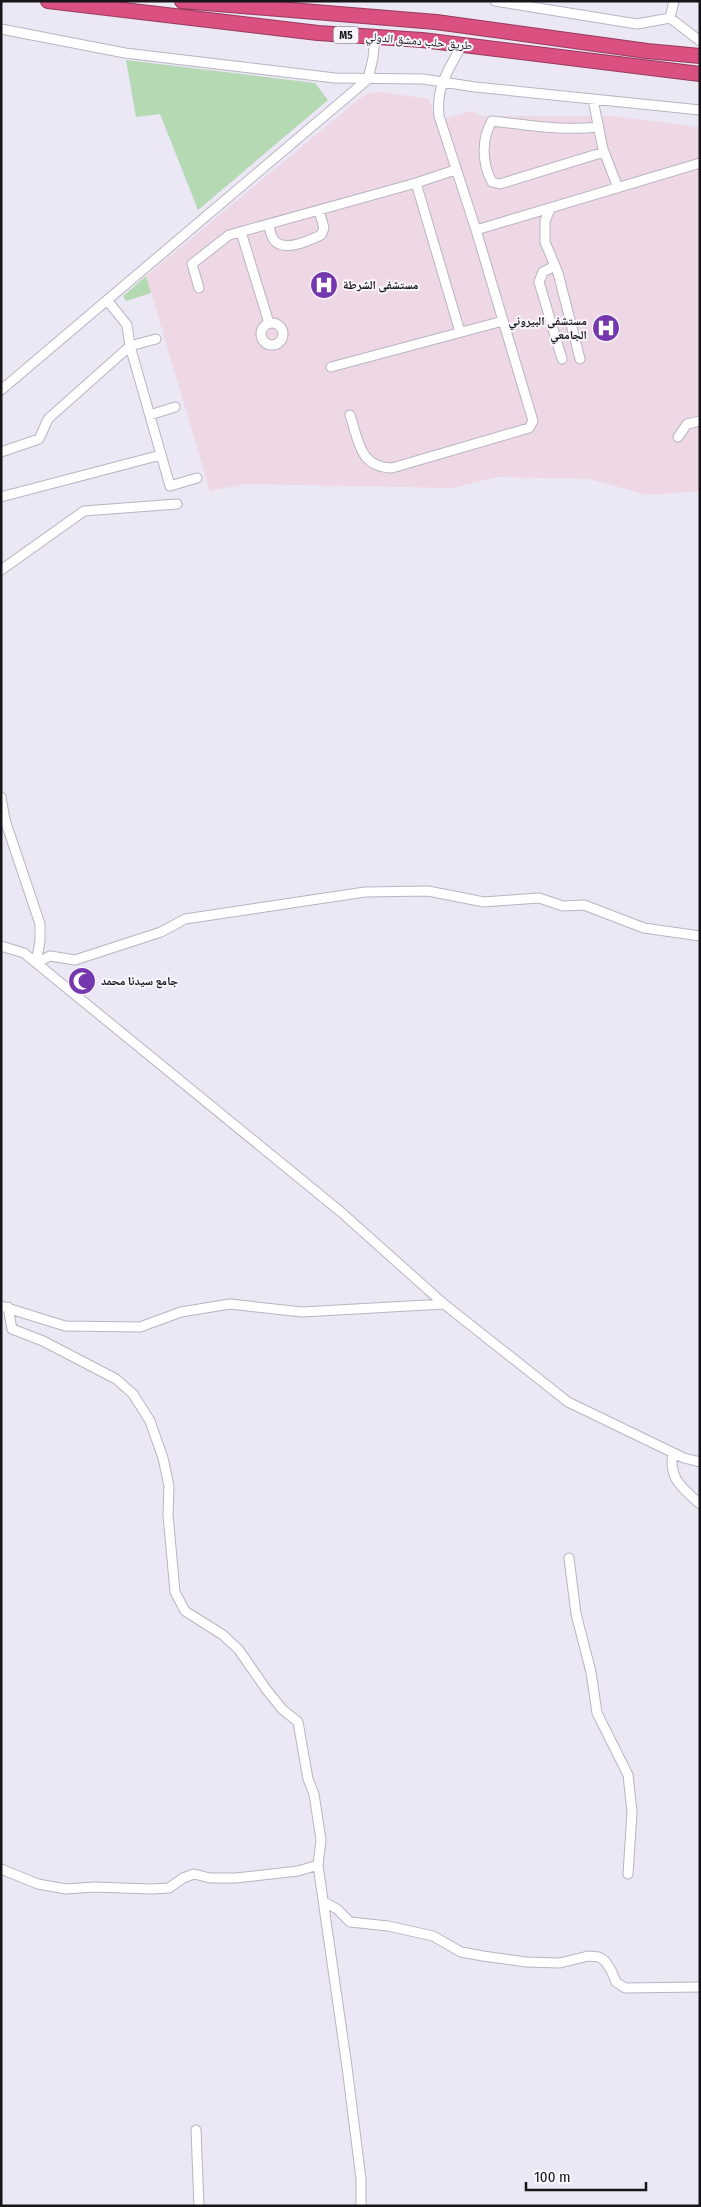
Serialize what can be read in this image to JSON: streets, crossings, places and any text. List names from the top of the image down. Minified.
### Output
{"streets":{"highway":["M5","طريق حلب دمشق الدولي"]},"places":{"hospital":["مستشفى الشرطة","مستشفى البيروني الجامعي"],"mosque":["جامع سيدنا محمد"]},"scale_bar":"100 m"}
